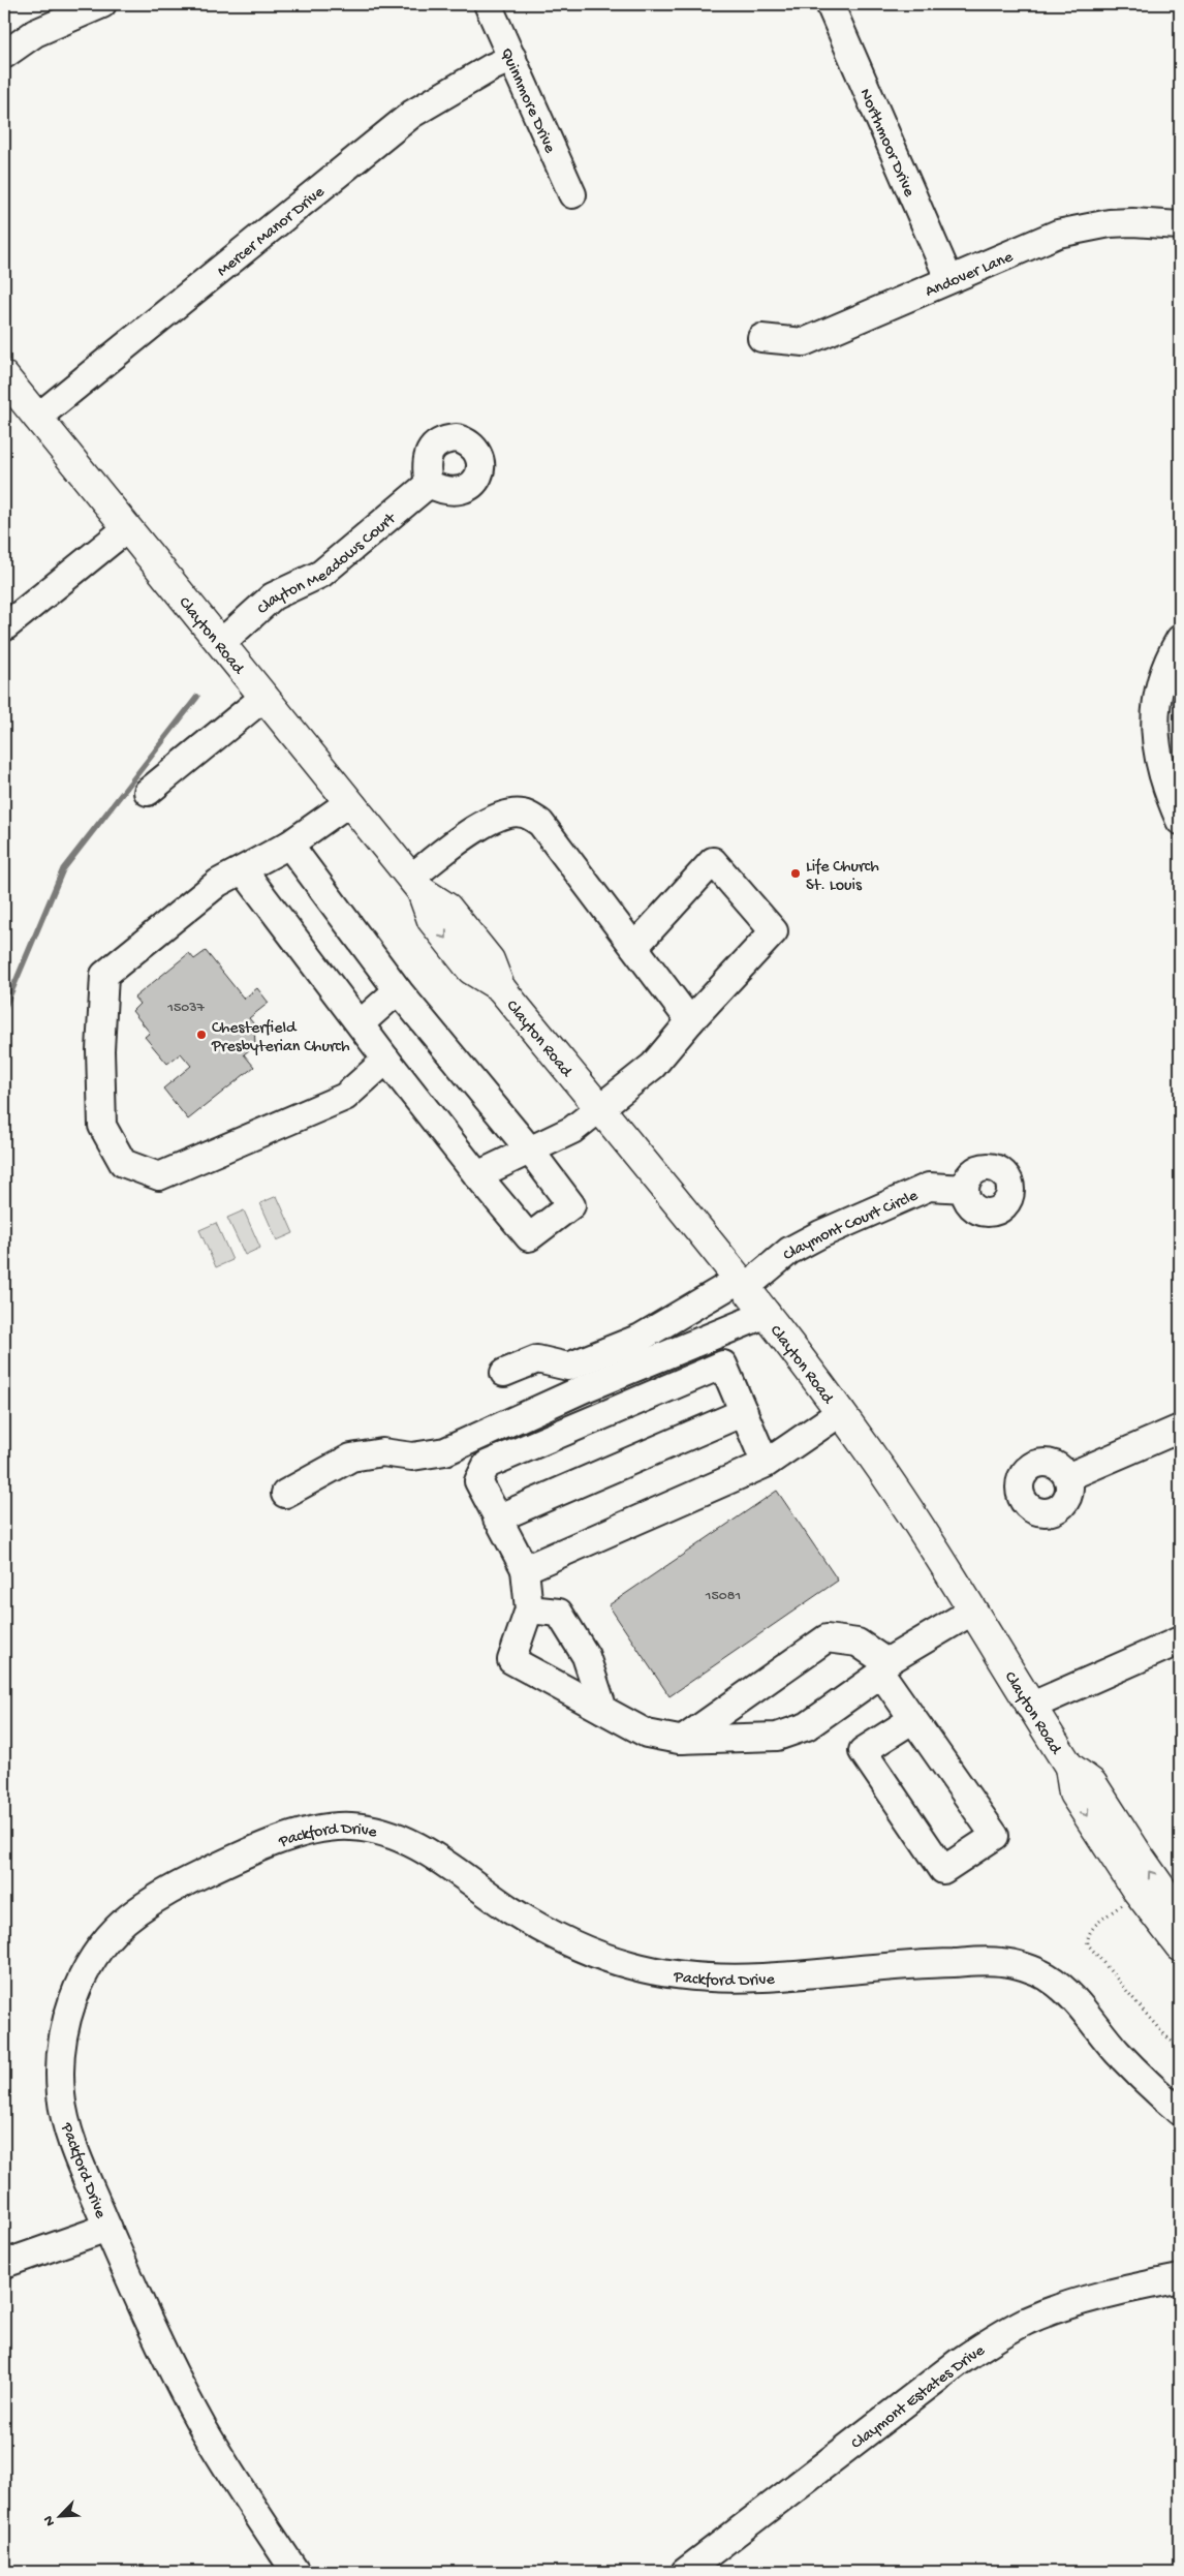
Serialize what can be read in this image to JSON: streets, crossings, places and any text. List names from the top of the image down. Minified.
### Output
{"streets":{"main road":["Clayton Road"],"street":["Quinnmore Drive","Northmoor Drive","Mercer Manor Drive","Andover Lane","Clayton Meadows Court","Claymont Court Circle","Packford Drive","Claymont Estates Drive"]},"crossings":[["Quinnmore Drive","Mercer Manor Drive"],["Northmoor Drive","Andover Lane"],["Mercer Manor Drive","Clayton Road"],["Clayton Meadows Court","Clayton Road"],["Clayton Road","Claymont Court Circle"]],"places":["Life Church St. Louis","Chesterfield Presbyterian Church"],"house_numbers":["15037","15081"],"north":"bottom left"}
